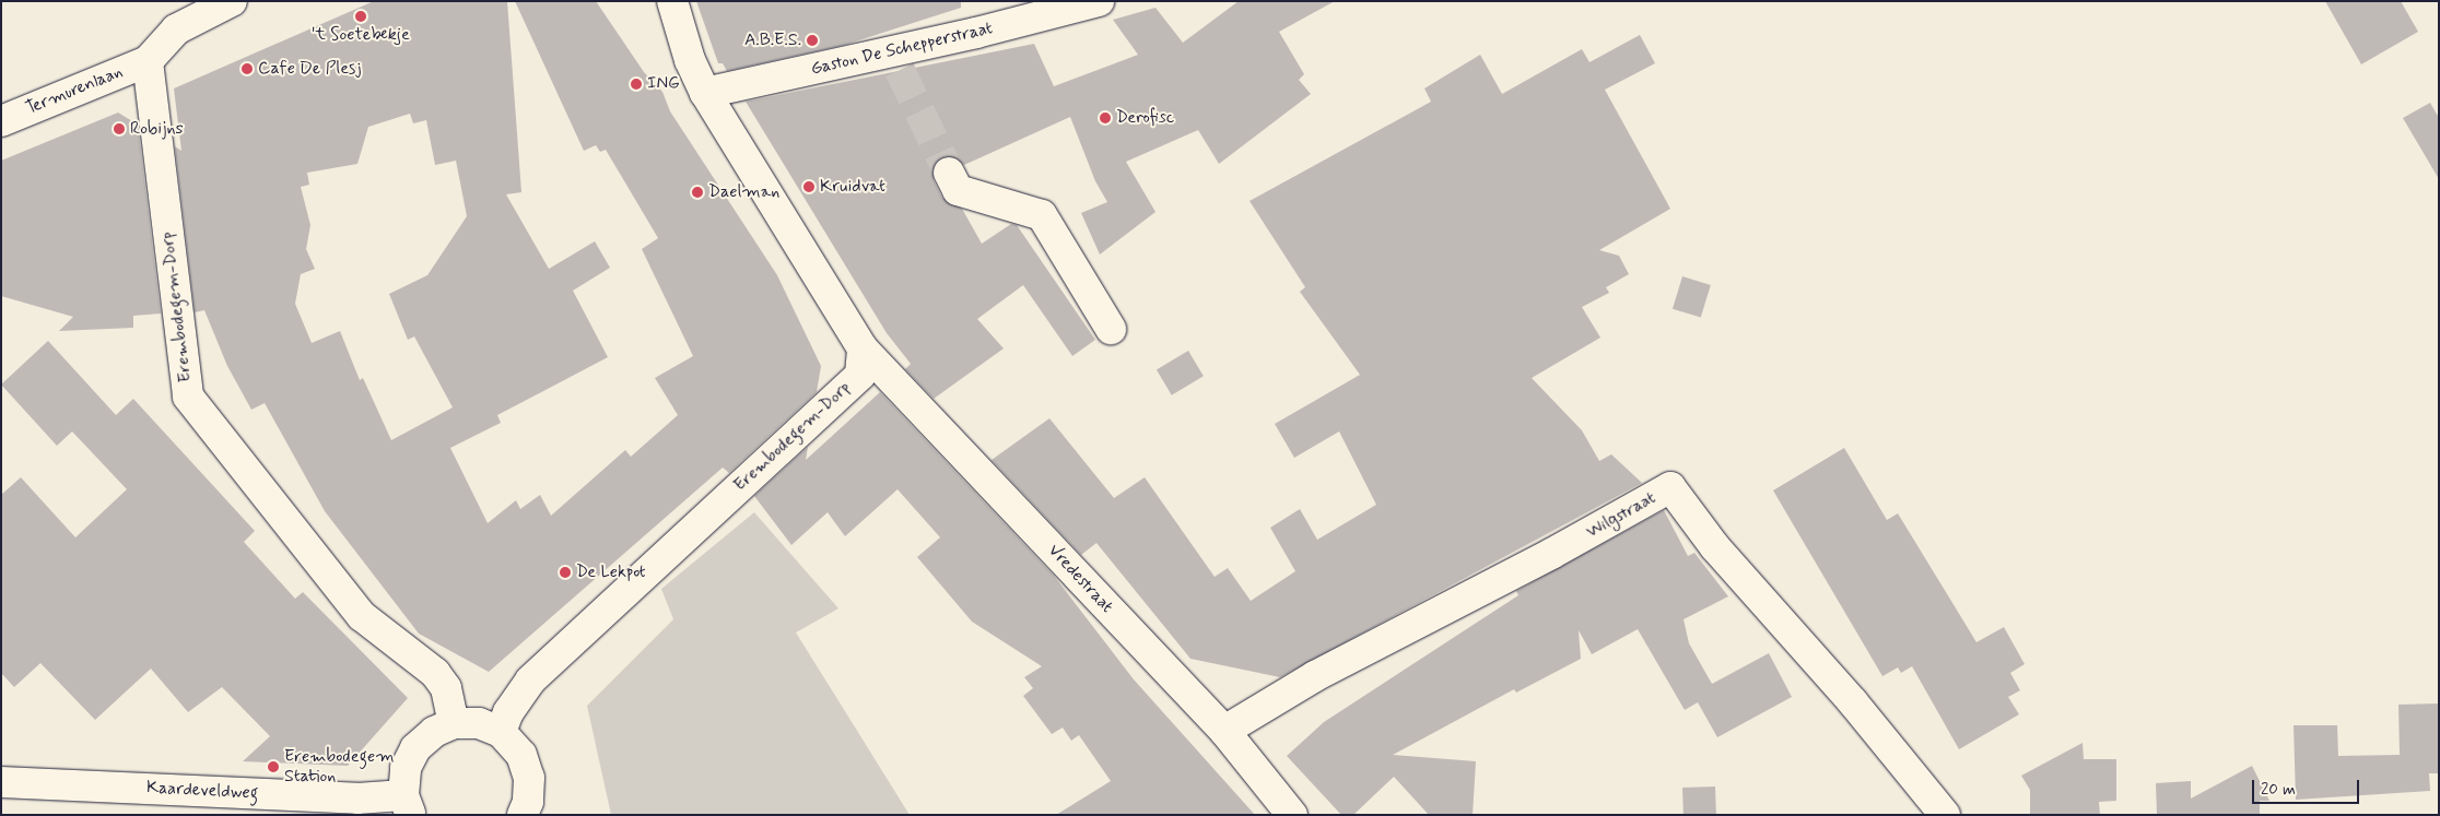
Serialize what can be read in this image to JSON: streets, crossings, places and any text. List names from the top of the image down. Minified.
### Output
{"streets":{"street":["Gaston De Schepperstraat","Termurenlaan","Erembodegem-Dorp","Wilgstraat","Vredestraat","Kaardeveldweg"]},"crossings":[["Termurenlaan","Erembodegem-Dorp"],["Erembodegem-Dorp","Vredestraat"],["Wilgstraat","Vredestraat"]],"places":["'t Soetebekje","A.B.E.S.","Cafe De Plesj","ING","Derofisc","Robijns","Kruidvat","Daelman","De Lekpot","Erembodegem Station"],"scale_bar":"20 m"}
